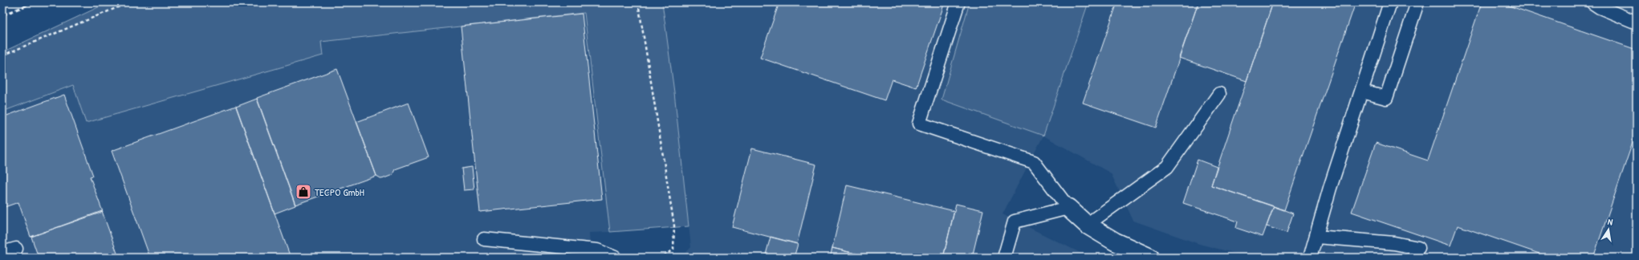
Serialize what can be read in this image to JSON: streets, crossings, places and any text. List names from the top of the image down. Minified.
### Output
{"places":{"shop":["TECPO GmbH"]},"north":"top"}
